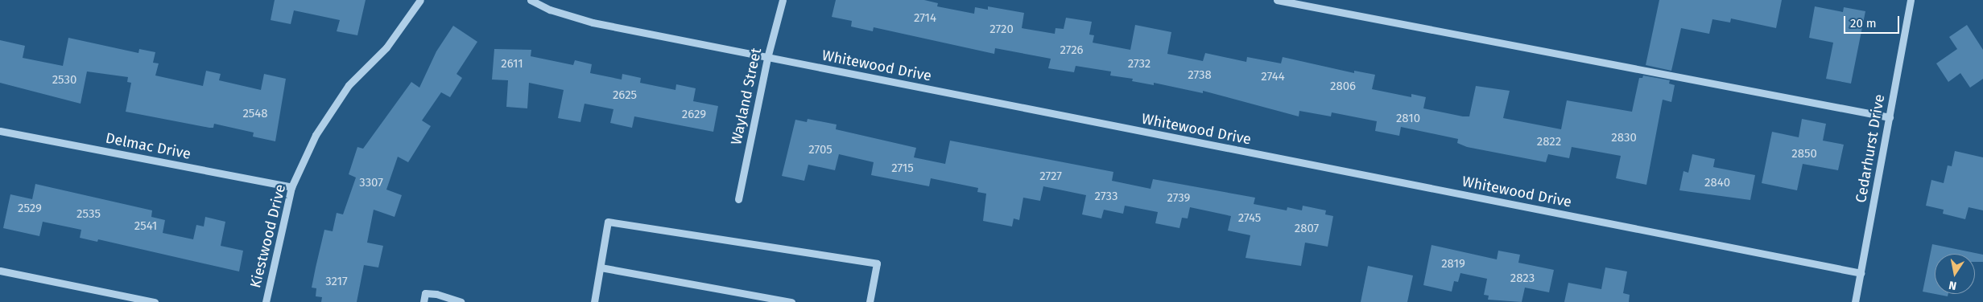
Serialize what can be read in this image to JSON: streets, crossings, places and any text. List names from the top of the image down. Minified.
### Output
{"streets":{"street":["Whitewood Drive","Wayland Street","Delmac Drive","Cedarhurst Drive","Kiestwood Drive"]},"crossings":[["Whitewood Drive","Wayland Street"],["Whitewood Drive","Cedarhurst Drive"],["Delmac Drive","Kiestwood Drive"]],"house_numbers":["2714","2720","2726","2611","2732","2738","2744","2530","2806","2625","2548","2629","2810","2830","2822","2705","2850","2715","2727","3307","2840","2733","2739","2529","2535","2745","2541","2807","2819","2823","3217"],"scale_bar":"20 m","north":"bottom"}
